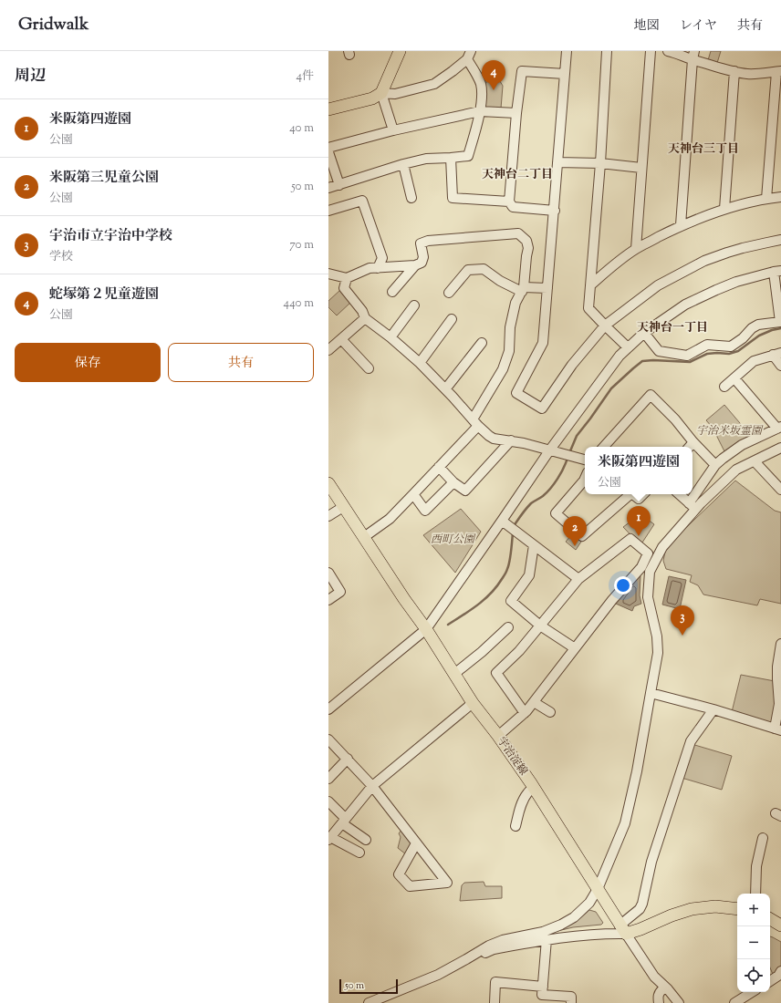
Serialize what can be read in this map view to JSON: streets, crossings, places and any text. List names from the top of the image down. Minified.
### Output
{"streets":{"main road":["宇治淀線"]},"districts":["天神台三丁目","天神台二丁目","天神台一丁目"],"parks":["宇治米坂霊園","西町公園"],"scale_bar":"50 m","page":{"header":"Gridwalk","nav":["地図","レイヤ","共有"],"heading":["周辺","4件"],"pins":["4","1","2","3"],"list":[{"mark":"1","name":"米阪第四遊園","note":"公園","value":"40 m"},{"mark":"2","name":"米阪第三児童公園","note":"公園","value":"50 m"},{"mark":"3","name":"宇治市立宇治中学校","note":"学校","value":"70 m"},{"mark":"4","name":"蛇塚第２児童遊園","note":"公園","value":"440 m"}],"buttons":["保存","共有"],"popup":["米阪第四遊園","公園"],"map_buttons":["+","−"],"scale":"50 m"}}
